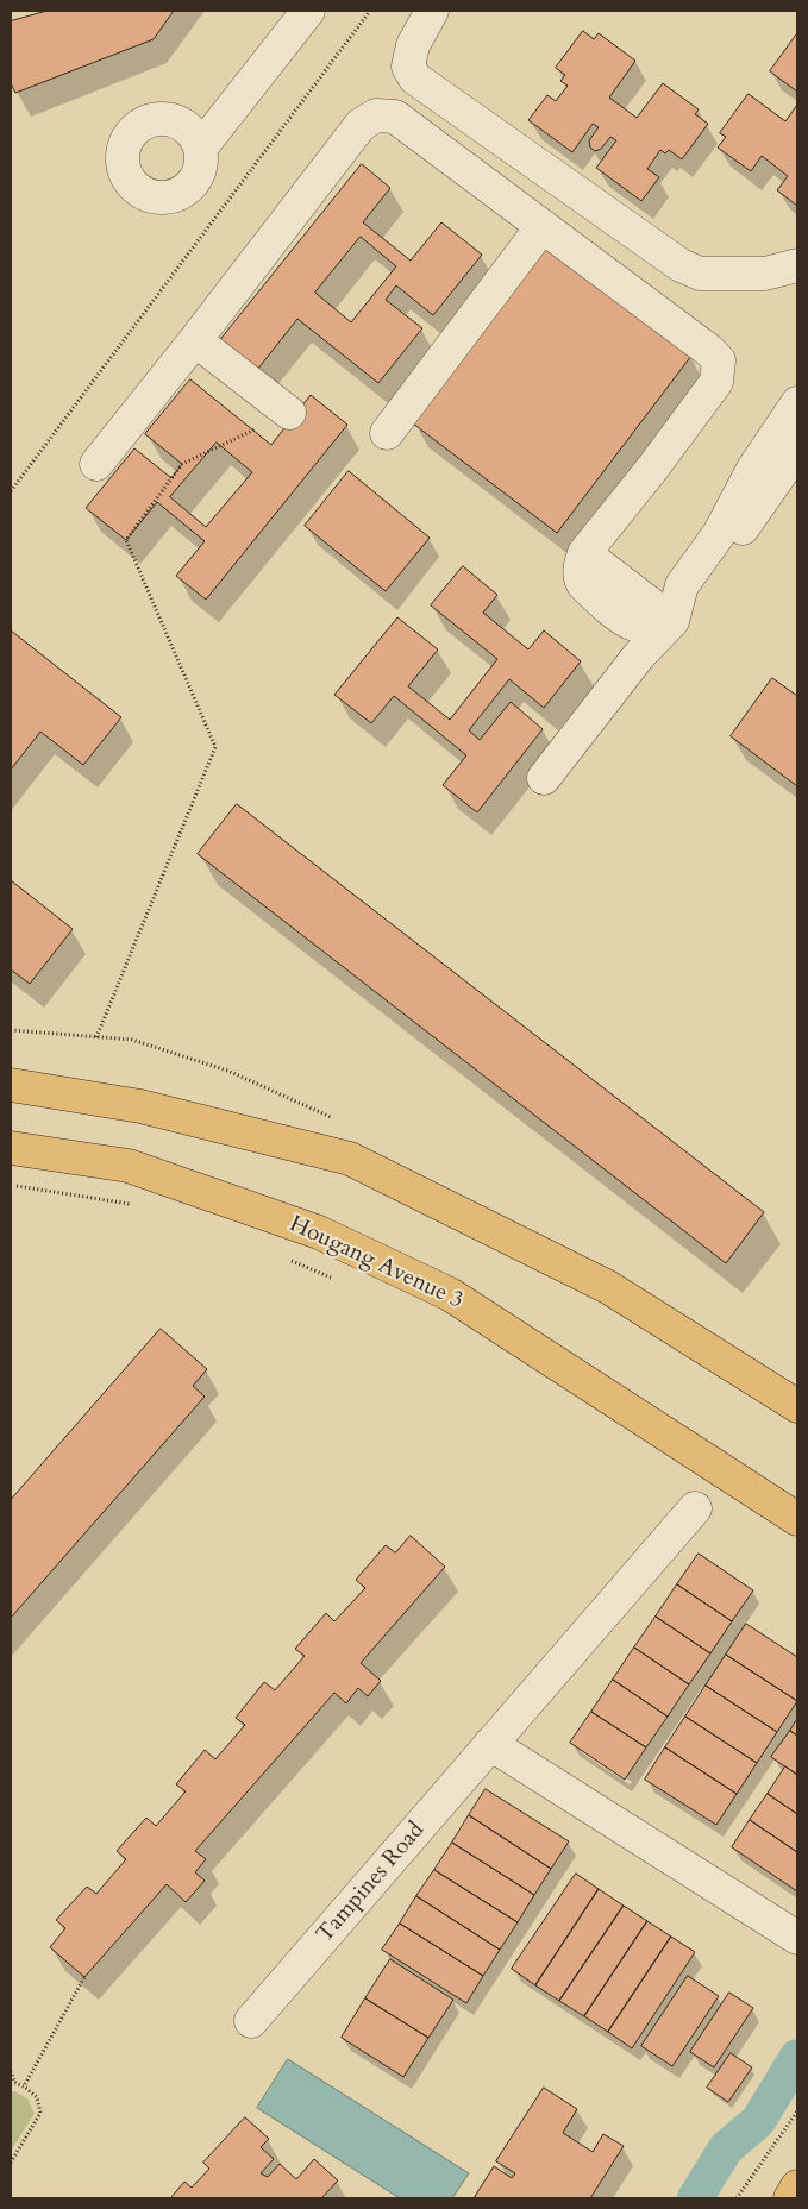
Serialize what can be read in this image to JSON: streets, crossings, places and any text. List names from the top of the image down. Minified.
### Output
{"streets":{"main road":["Hougang Avenue 3"],"street":["Tampines Road"]}}
